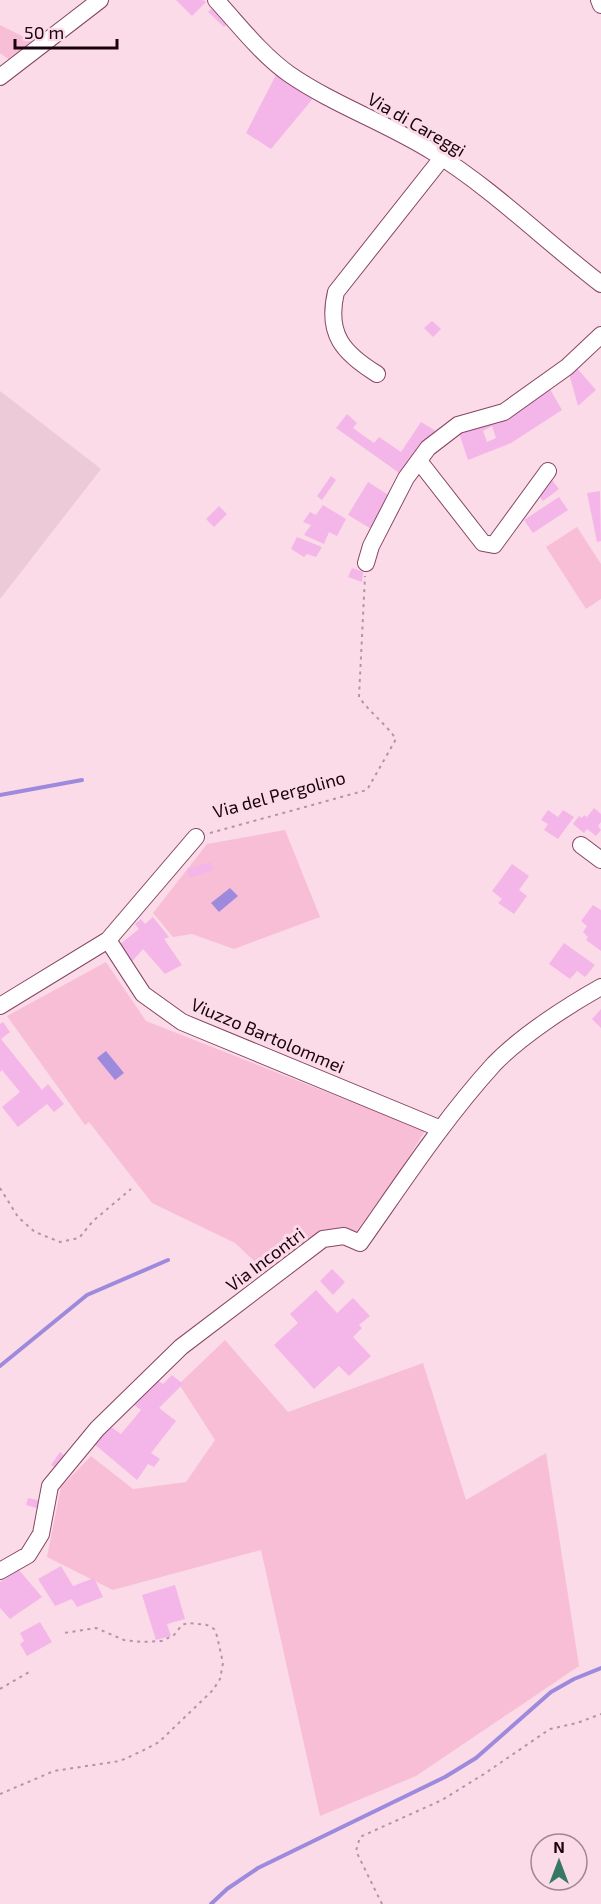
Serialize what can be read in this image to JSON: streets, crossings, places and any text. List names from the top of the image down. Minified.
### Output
{"streets":{"street":["Via di Careggi","Via del Pergolino","Viuzzo Bartolommei","Via Incontri"]},"crossings":[["Via del Pergolino","Viuzzo Bartolommei"],["Viuzzo Bartolommei","Via Incontri"]],"scale_bar":"50 m","north":"top"}
